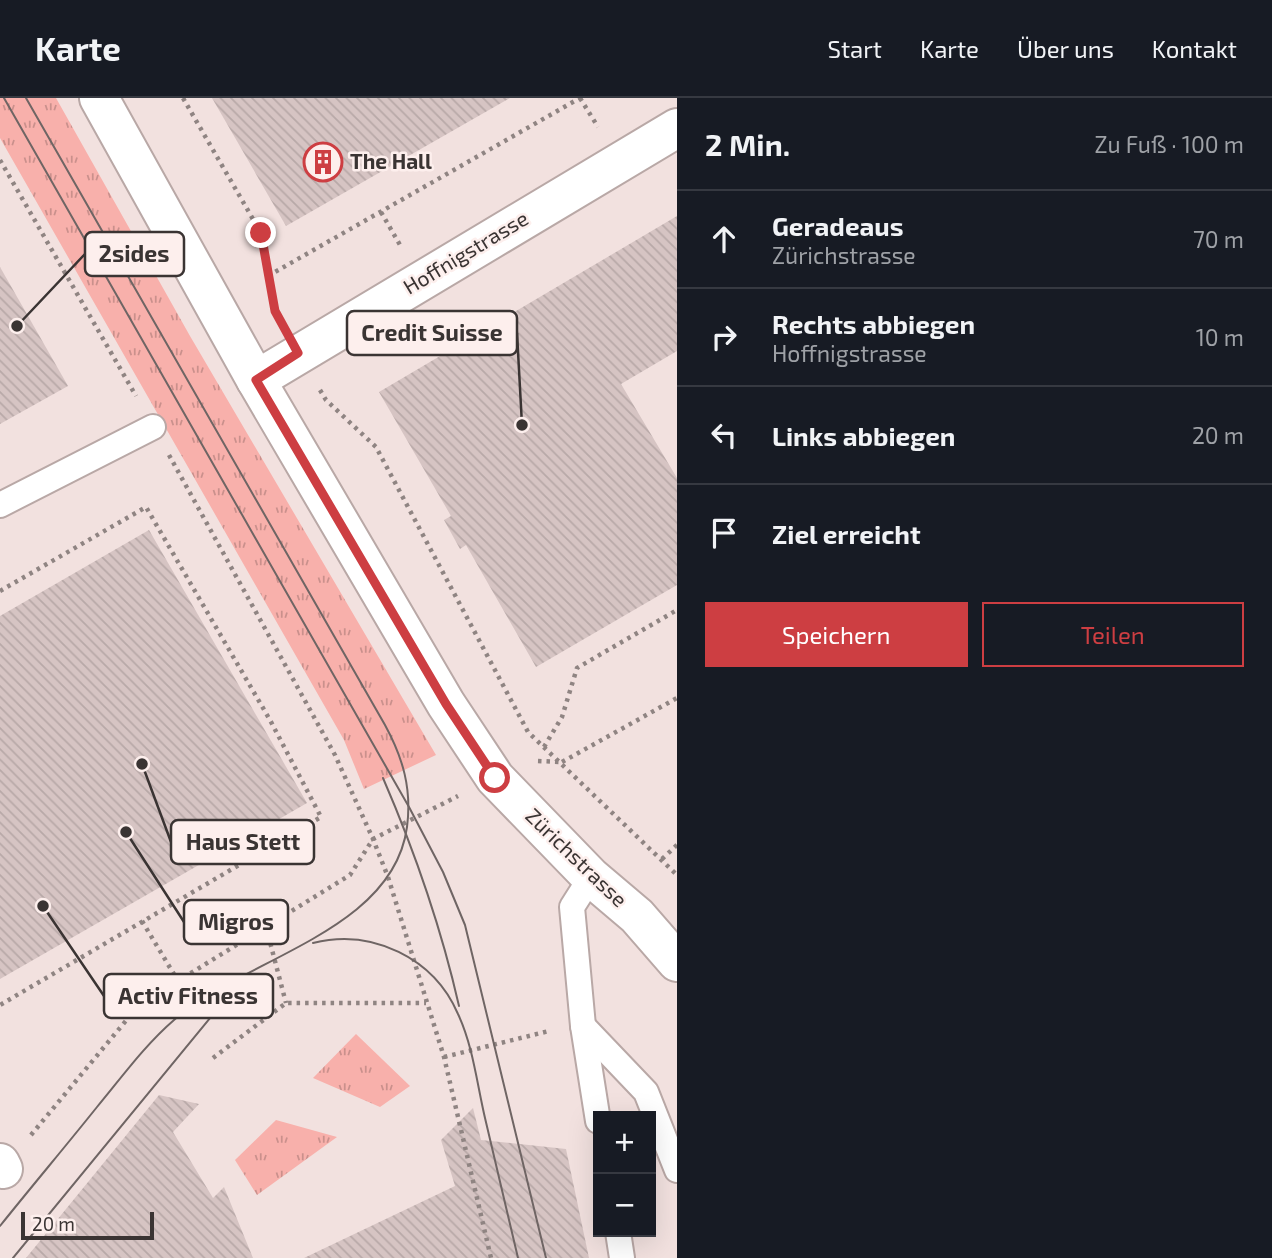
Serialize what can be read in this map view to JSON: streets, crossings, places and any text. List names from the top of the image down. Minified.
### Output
{"streets":{"main road":["Hoffnigstrasse","Zürichstrasse"]},"crossings":[["Hoffnigstrasse","Zürichstrasse"]],"places":{"building":["The Hall"],"other":["2sides","Credit Suisse","Haus Stett","Migros","Activ Fitness"]},"scale_bar":"20 m","page":{"header":"Karte","nav":["Start","Karte","Über uns","Kontakt"],"heading":["2 Min.","Zu Fuß · 100 m"],"list":[["Geradeaus","Zürichstrasse","70 m"],["Rechts abbiegen","Hoffnigstrasse","10 m"],["Links abbiegen","20 m"],"Ziel erreicht"],"buttons":["Speichern","Teilen"],"map_buttons":["+","−"],"scale":"20 m"}}
